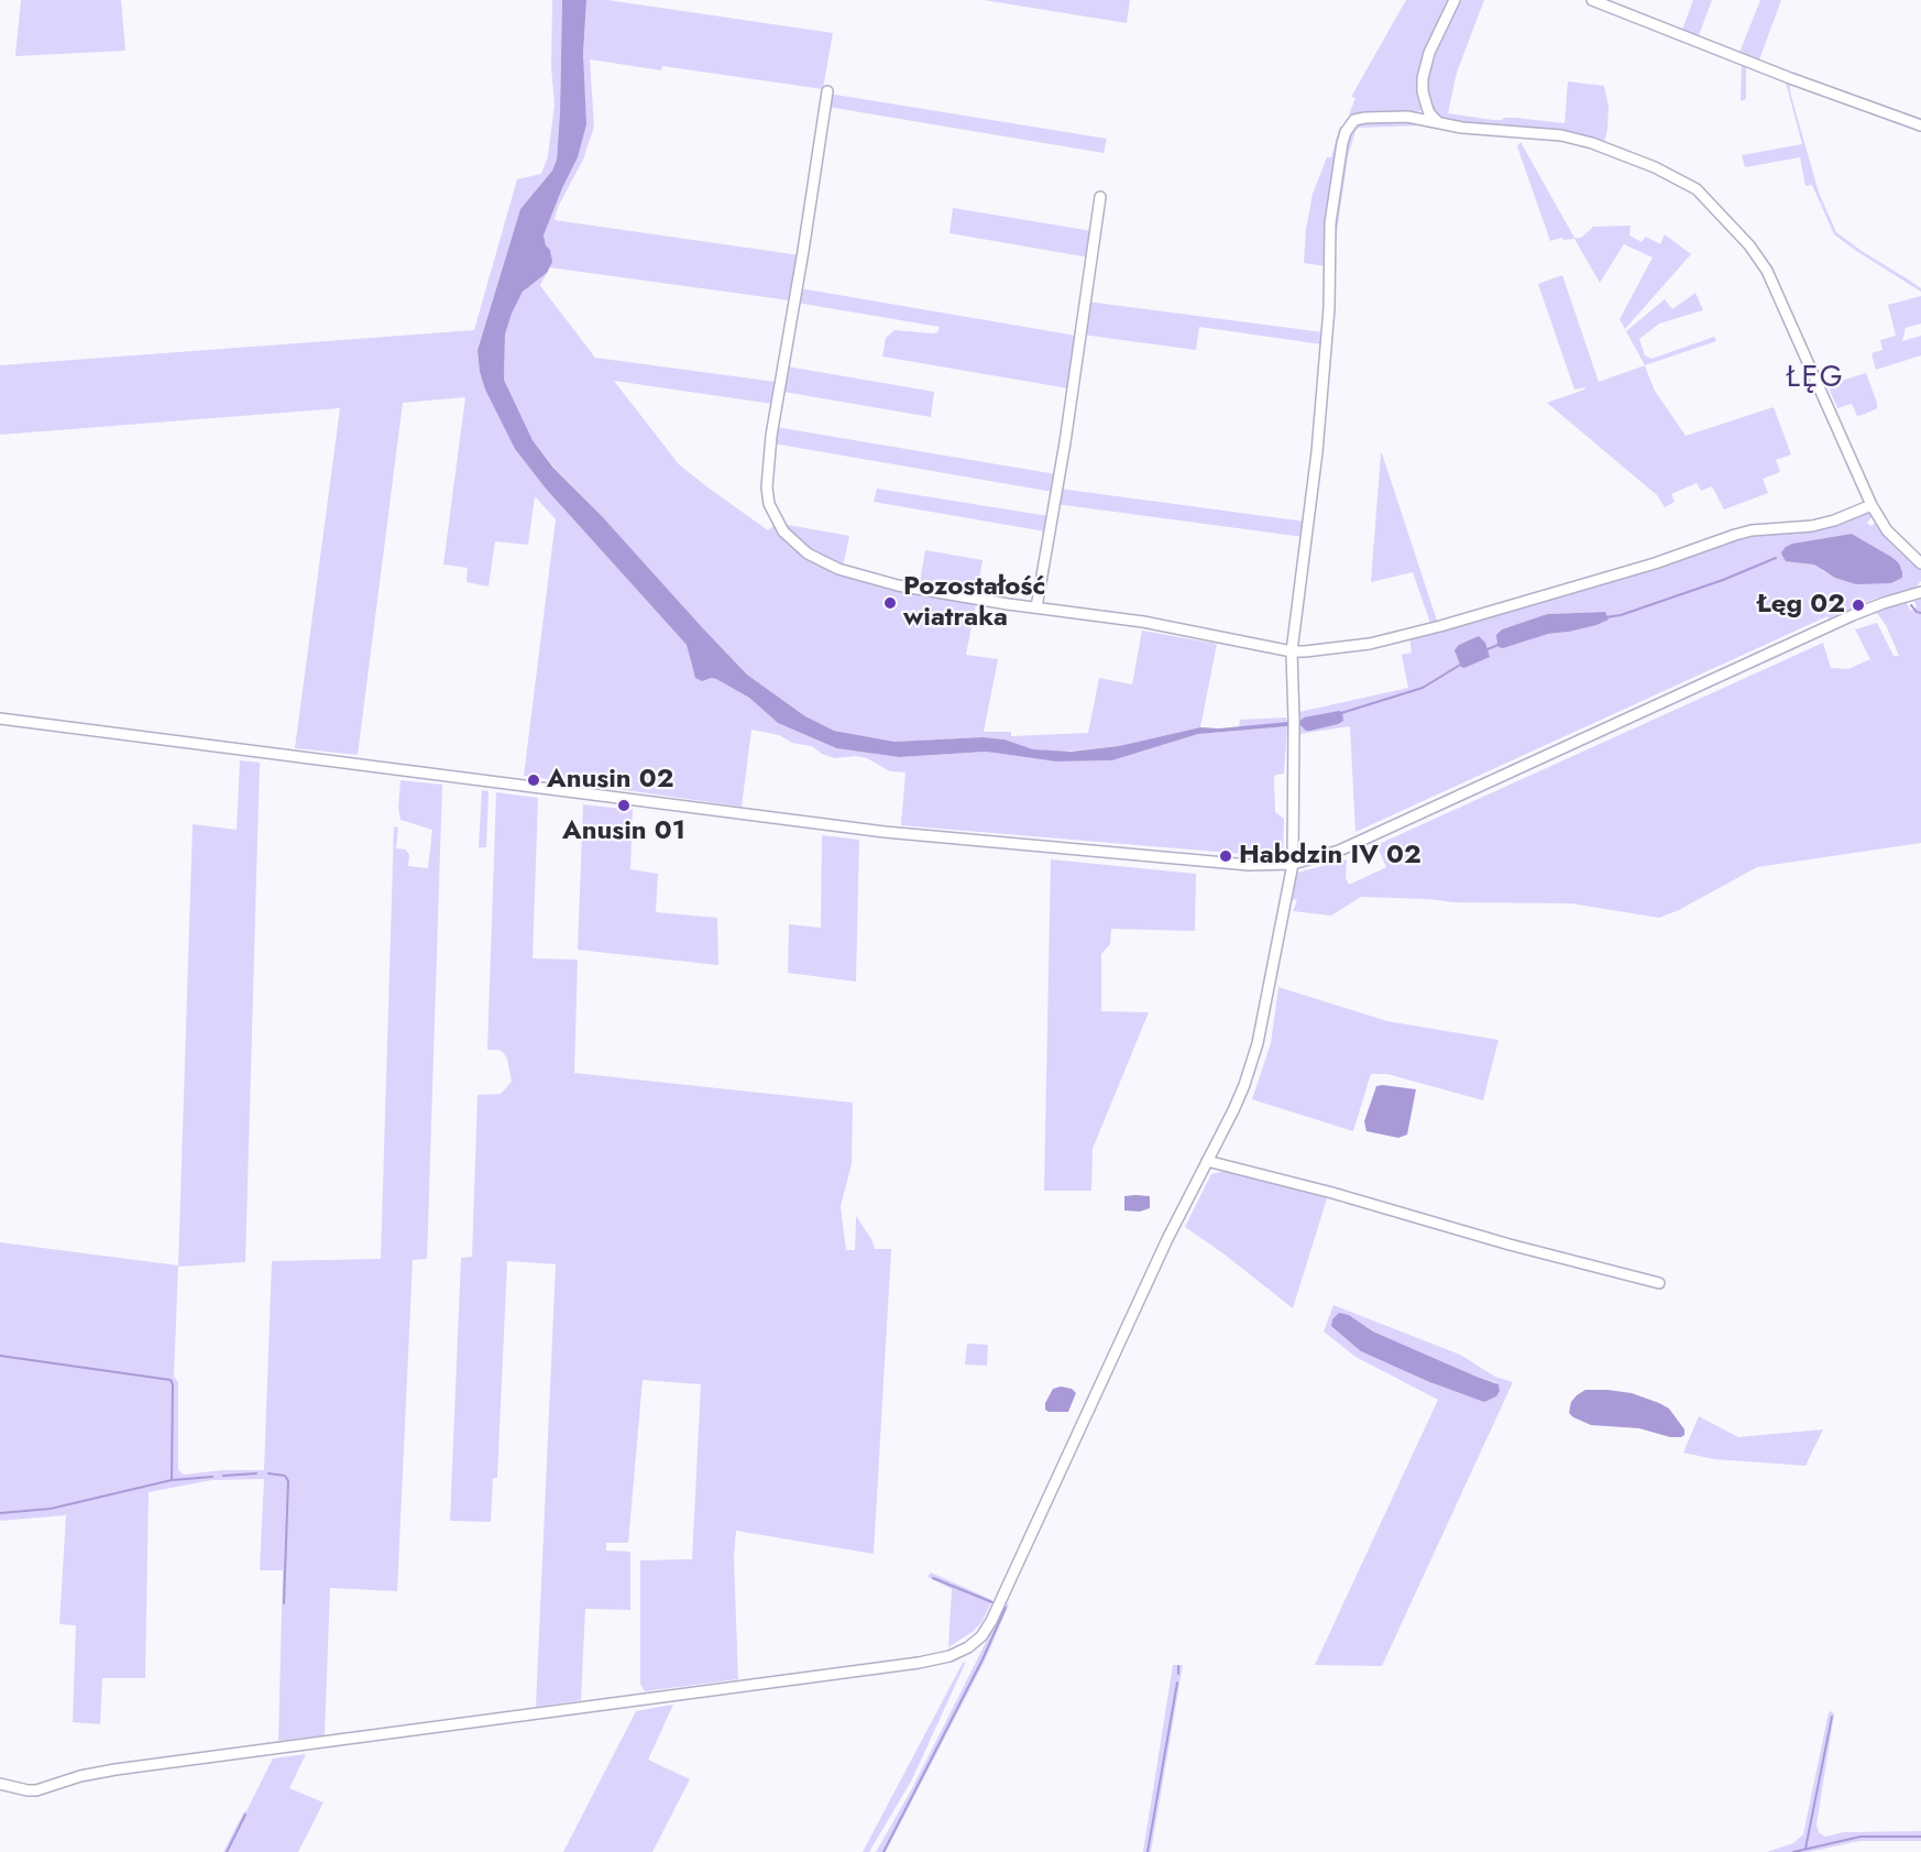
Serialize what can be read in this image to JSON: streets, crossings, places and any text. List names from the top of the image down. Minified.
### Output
{"districts":["ŁĘG"],"places":["Pozostałość wiatraka","Łęg 02","Anusin 02","Anusin 01","Habdzin IV 02"]}
